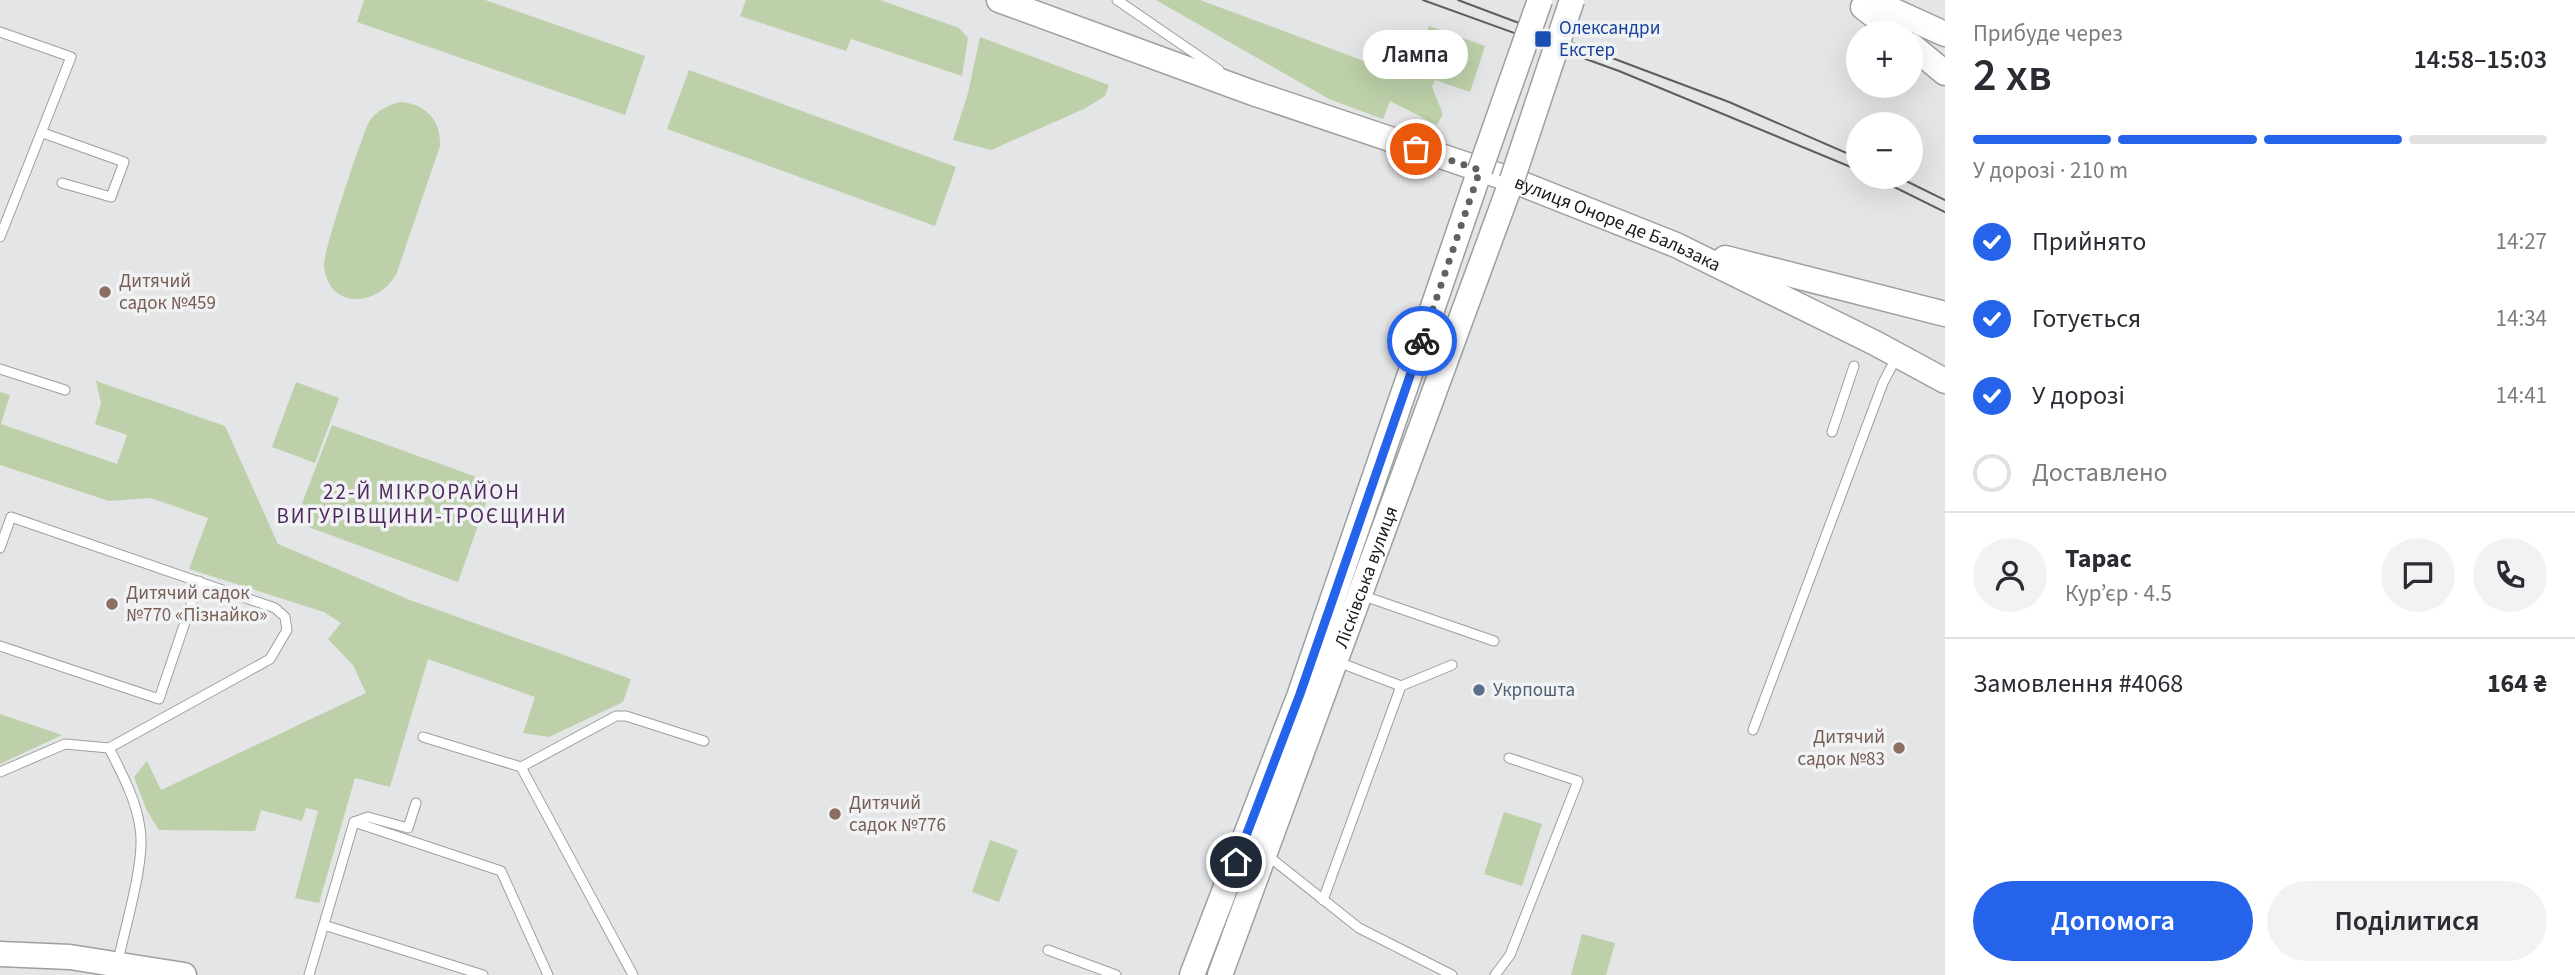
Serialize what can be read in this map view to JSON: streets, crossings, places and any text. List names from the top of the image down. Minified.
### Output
{"streets":{"street":["вулиця Оноре де Бальзака","Лісківська вулиця"]},"crossings":[["вулиця Оноре де Бальзака","Лісківська вулиця"]],"districts":["22-Й МІКРОРАЙОН ВИГУРІВЩИНИ-ТРОЄЩИНИ"],"places":{"transit":["Олександри Екстер"],"other":["Лампа","Дитячий садок №459","Дитячий садок №770 «Пізнайко»","Укрпошта","Дитячий садок №83","Дитячий садок №776"]},"page":{"heading":["2 хв","Прибуде через","14:58–15:03"],"panel":["Тарас","Кур’єр · 4.5","Замовлення #4068","164 ₴"],"map_buttons":["+","−"],"bubble":"Лампа","bar":"У дорозі · 210 m","list":[["Прийнято","14:27"],["Готується","14:34"],["У дорозі","14:41"],"Доставлено"],"buttons":["Допомога","Поділитися"]}}
